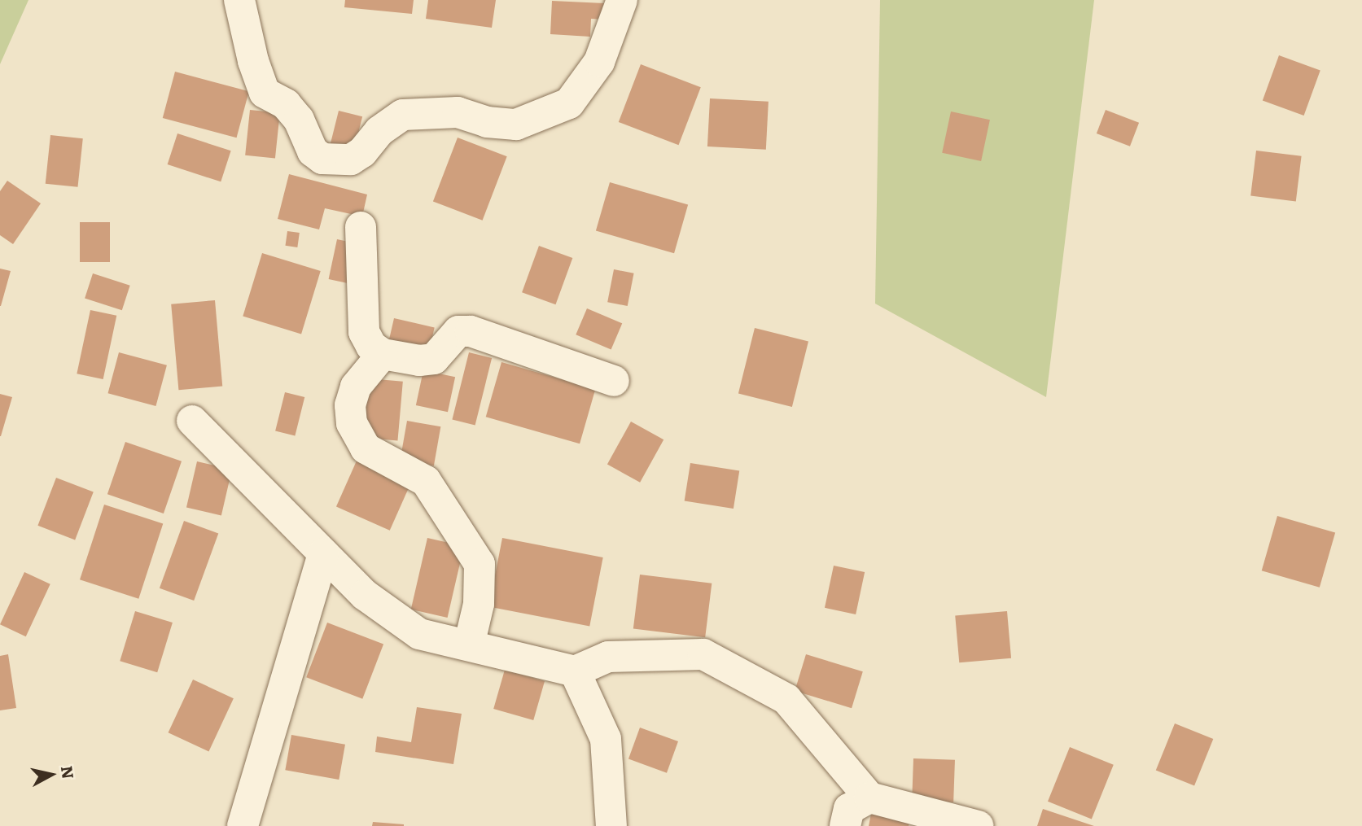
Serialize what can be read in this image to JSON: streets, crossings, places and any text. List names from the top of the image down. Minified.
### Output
{"north":"right"}
